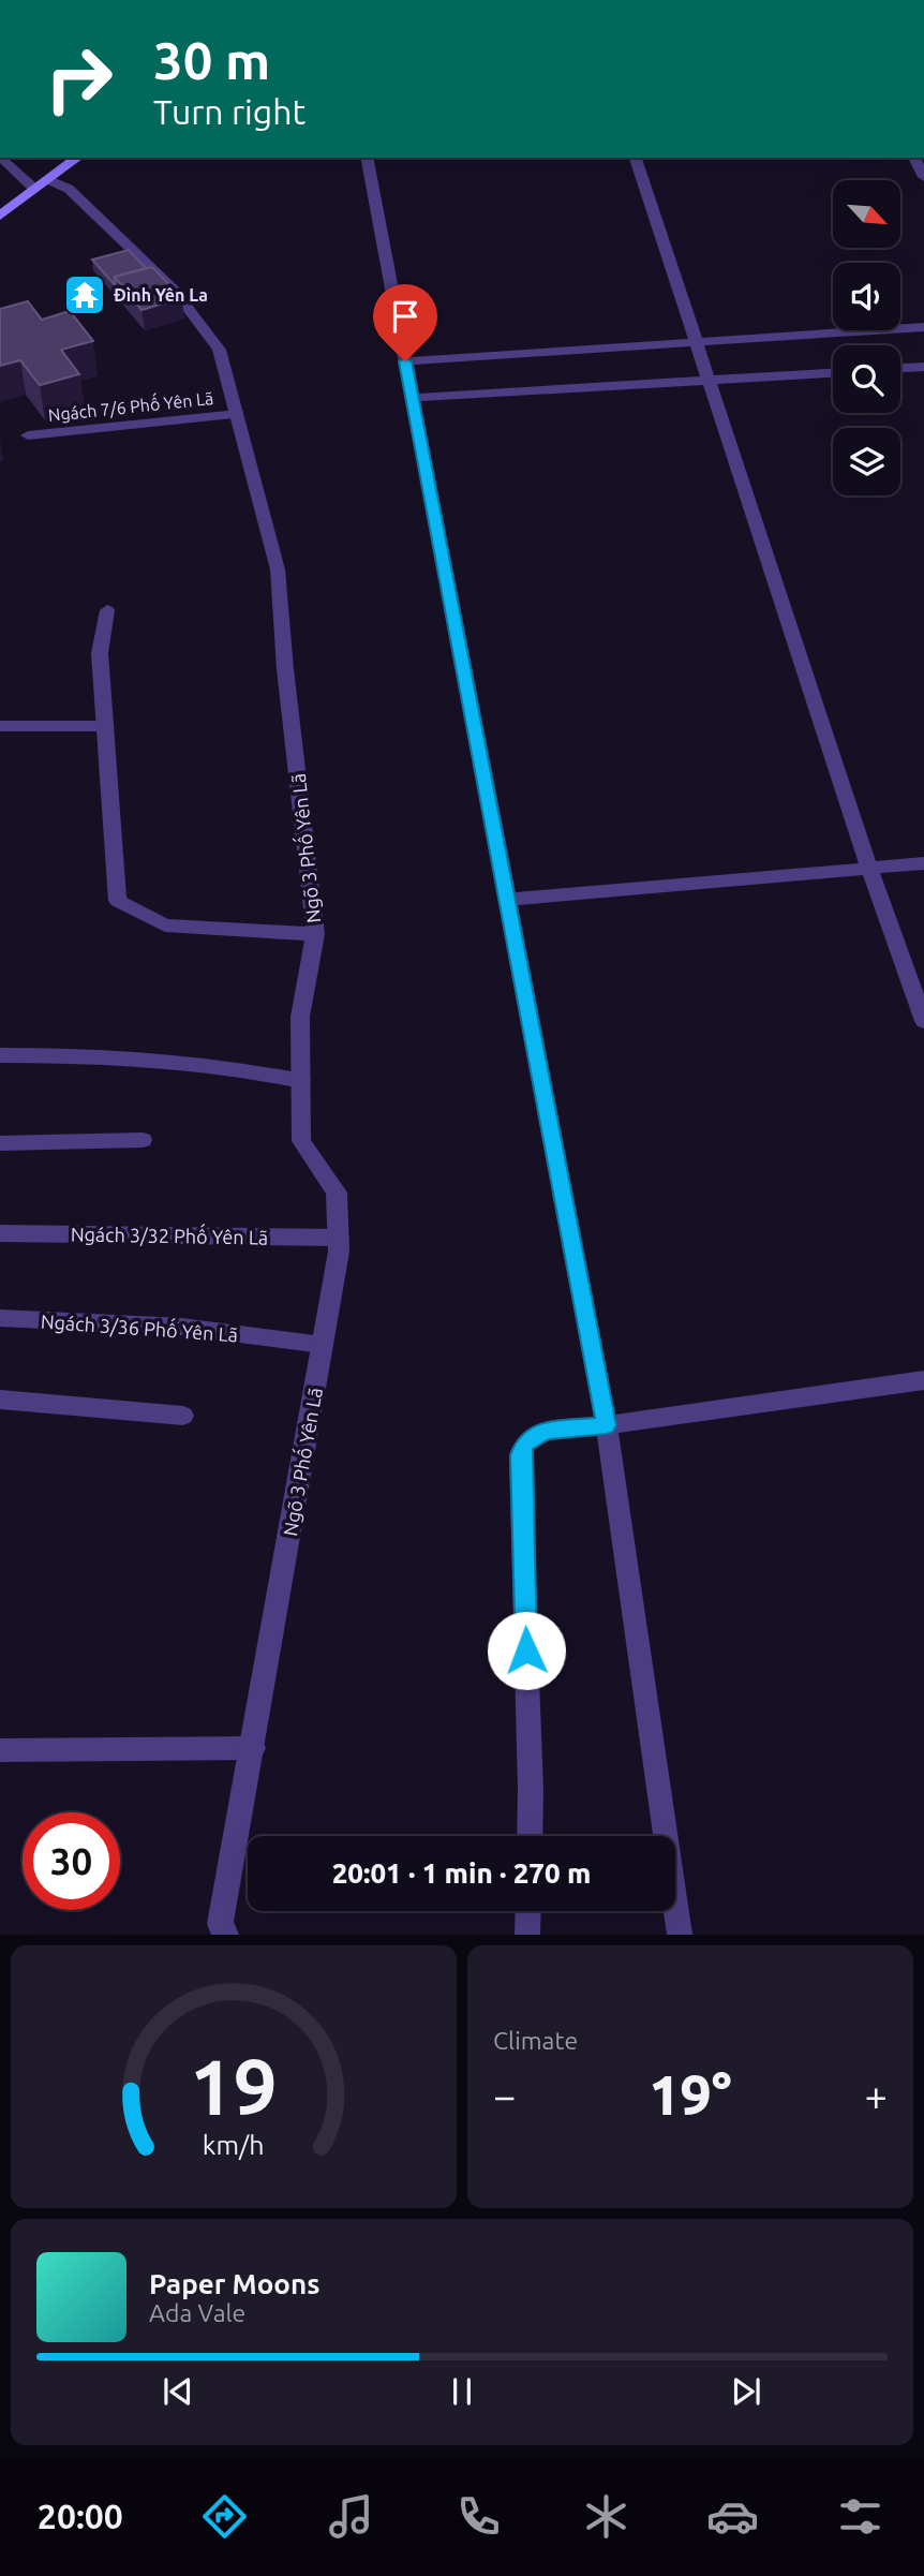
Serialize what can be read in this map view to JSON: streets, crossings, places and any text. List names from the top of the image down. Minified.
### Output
{"streets":{"street":["Ngách 7/6 Phố Yên Lã","Ngõ 3 Phố Yên Lã","Ngách 3/32 Phố Yên Lã","Ngách 3/36 Phố Yên Lã"]},"crossings":[["Ngách 7/6 Phố Yên Lã","Ngõ 3 Phố Yên Lã"],["Ngõ 3 Phố Yên Lã","Ngách 3/32 Phố Yên Lã"],["Ngõ 3 Phố Yên Lã","Ngách 3/36 Phố Yên Lã"]],"places":{"temple":["Đình Yên La"]},"north":"bottom right","page":{"turn":["30 m","Turn right"],"limit":"30","trip":"20:01 · 1 min · 270 m","tile":"Climate","heat":["−","19°","+"],"song":["Paper Moons","Ada Vale"],"tabs":"20:00","gauge":["19","km/h"]}}
